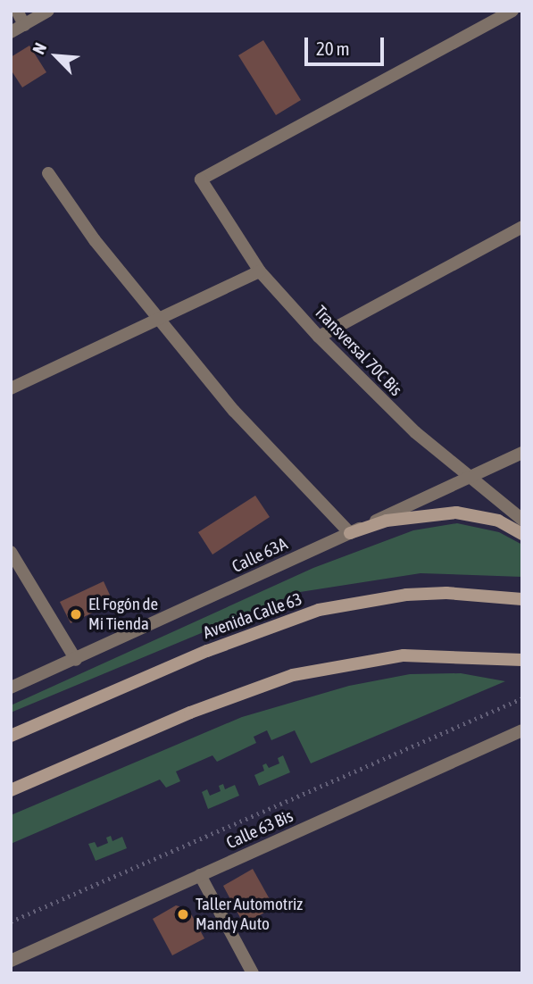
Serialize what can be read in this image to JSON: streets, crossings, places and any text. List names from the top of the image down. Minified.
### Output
{"streets":{"main road":["Avenida Calle 63"],"street":["Transversal 70C Bis","Calle 63A","Calle 63 Bis"]},"crossings":[["Transversal 70C Bis","Calle 63A"]],"places":["El Fogón de Mi Tienda","Taller Automotriz Mandy Auto"],"scale_bar":"20 m","north":"top left"}
